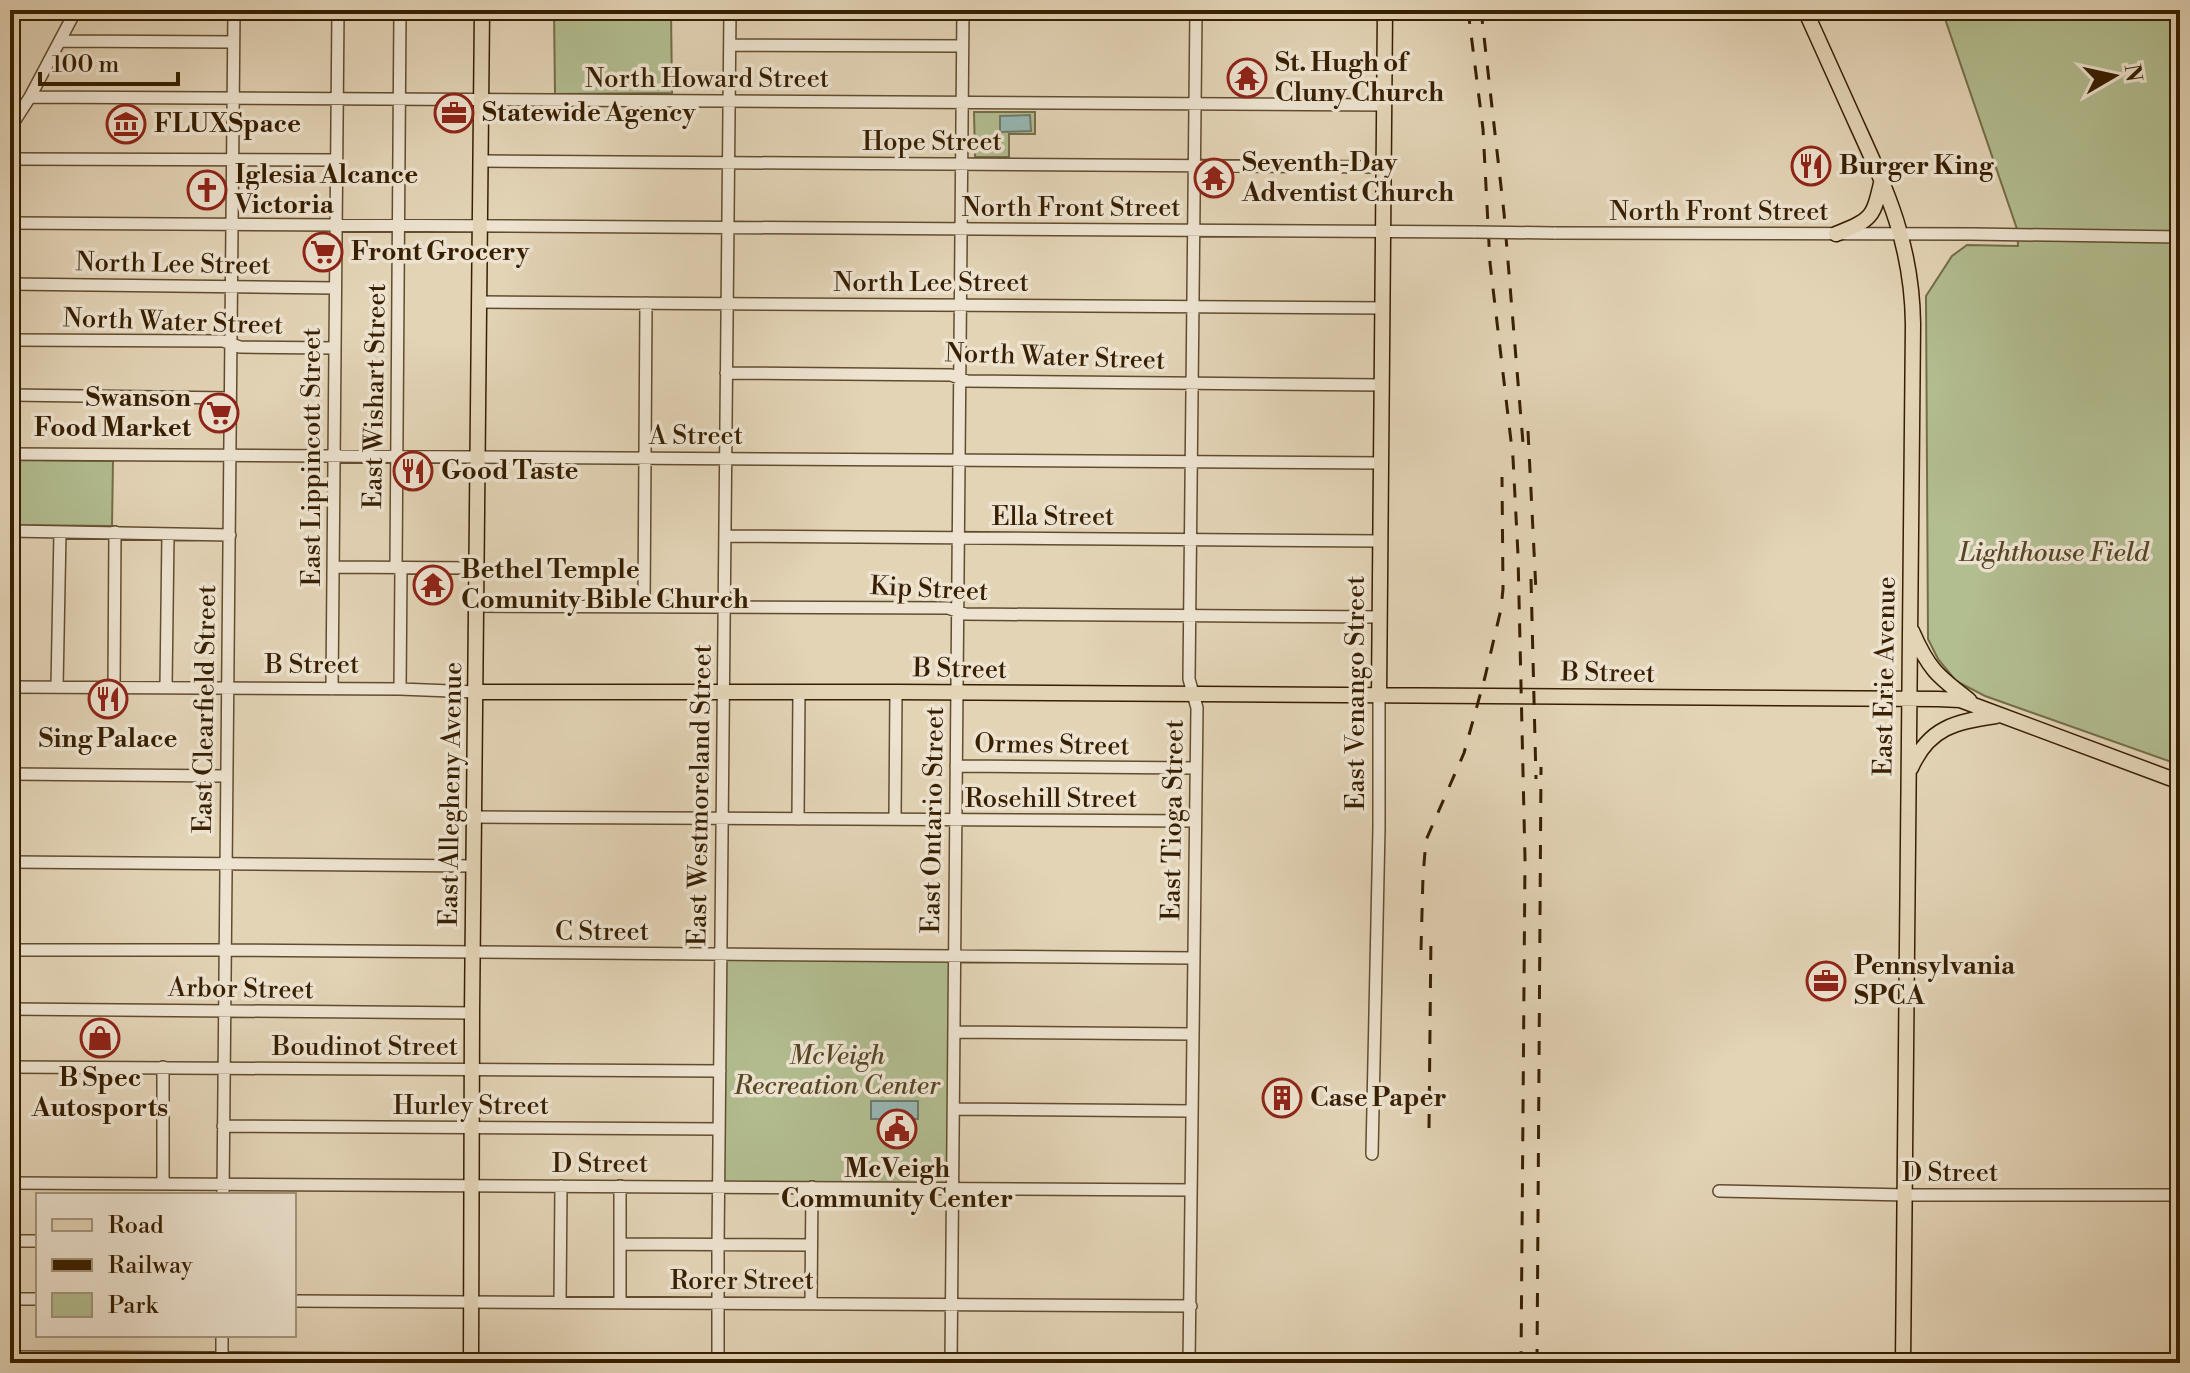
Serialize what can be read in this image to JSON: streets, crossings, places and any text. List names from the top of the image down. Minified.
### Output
{"streets":{"main road":["B Street","East Erie Avenue","East Venango Street","East Allegheny Avenue"],"street":["North Howard Street","Hope Street","North Front Street","North Lee Street","North Water Street","East Wishart Street","A Street","East Lippincott Street","Ella Street","Kip Street","East Clearfield Street","Ormes Street","East Westmoreland Street","Rosehill Street","East Ontario Street","East Tioga Street","C Street","Arbor Street","Boudinot Street","Hurley Street","D Street","Rorer Street"]},"crossings":[["North Howard Street","East Wishart Street"],["North Howard Street","East Lippincott Street"],["North Howard Street","East Venango Street"],["North Howard Street","East Clearfield Street"],["North Howard Street","East Allegheny Avenue"],["North Howard Street","East Westmoreland Street"],["North Howard Street","East Ontario Street"],["North Howard Street","East Tioga Street"],["Hope Street","East Venango Street"],["Hope Street","East Allegheny Avenue"],["Hope Street","East Westmoreland Street"],["Hope Street","East Ontario Street"],["Hope Street","East Tioga Street"],["North Front Street","East Wishart Street"],["North Front Street","East Lippincott Street"],["North Front Street","East Erie Avenue"],["North Front Street","East Venango Street"],["North Front Street","East Clearfield Street"],["North Front Street","East Allegheny Avenue"],["North Front Street","East Westmoreland Street"],["North Front Street","East Ontario Street"],["North Front Street","East Tioga Street"],["North Lee Street","East Lippincott Street"],["North Lee Street","East Venango Street"],["North Lee Street","East Clearfield Street"],["North Lee Street","East Allegheny Avenue"],["North Lee Street","East Westmoreland Street"],["North Lee Street","East Ontario Street"],["North Lee Street","East Tioga Street"],["North Water Street","East Lippincott Street"],["North Water Street","East Venango Street"],["North Water Street","East Clearfield Street"],["North Water Street","East Westmoreland Street"],["North Water Street","East Ontario Street"],["North Water Street","East Tioga Street"],["East Wishart Street","A Street"],["East Wishart Street","B Street"],["A Street","East Lippincott Street"],["A Street","East Venango Street"],["A Street","East Clearfield Street"],["A Street","East Allegheny Avenue"],["A Street","East Westmoreland Street"],["A Street","East Ontario Street"],["A Street","East Tioga Street"],["East Lippincott Street","B Street"],["Ella Street","East Venango Street"],["Ella Street","East Westmoreland Street"],["Ella Street","East Ontario Street"],["Ella Street","East Tioga Street"],["Kip Street","East Venango Street"],["Kip Street","East Allegheny Avenue"],["Kip Street","East Westmoreland Street"],["Kip Street","East Ontario Street"],["Kip Street","East Tioga Street"],["B Street","East Erie Avenue"],["B Street","East Venango Street"],["B Street","East Clearfield Street"],["B Street","East Allegheny Avenue"],["B Street","East Westmoreland Street"],["B Street","East Ontario Street"],["B Street","East Tioga Street"],["East Erie Avenue","D Street"],["East Clearfield Street","C Street"],["East Clearfield Street","Arbor Street"],["East Clearfield Street","Boudinot Street"],["East Clearfield Street","Hurley Street"],["East Clearfield Street","D Street"],["Ormes Street","East Ontario Street"],["Ormes Street","East Tioga Street"],["East Allegheny Avenue","Rosehill Street"],["East Allegheny Avenue","C Street"],["East Allegheny Avenue","Arbor Street"],["East Allegheny Avenue","Boudinot Street"],["East Allegheny Avenue","Hurley Street"],["East Allegheny Avenue","D Street"],["East Allegheny Avenue","Rorer Street"],["East Westmoreland Street","Rosehill Street"],["East Westmoreland Street","C Street"],["East Westmoreland Street","Boudinot Street"],["East Westmoreland Street","Hurley Street"],["East Westmoreland Street","D Street"],["East Westmoreland Street","Rorer Street"],["Rosehill Street","East Ontario Street"],["Rosehill Street","East Tioga Street"],["East Ontario Street","C Street"],["East Ontario Street","D Street"],["East Ontario Street","Rorer Street"],["East Tioga Street","C Street"],["East Tioga Street","D Street"],["East Tioga Street","Rorer Street"]],"parks":["Lighthouse Field","McVeigh Recreation Center"],"places":{"temple":["St. Hugh of Cluny Church","Seventh-Day Adventist Church","Bethel Temple Comunity Bible Church"],"office":["Statewide Agency","Pennsylvania SPCA"],"museum":["FLUXSpace"],"restaurant":["Burger King","Good Taste","Sing Palace"],"church":["Iglesia Alcance Victoria"],"supermarket":["Front Grocery","Swanson Food Market"],"shop":["B Spec Autosports"],"building":["Case Paper"],"public building":["McVeigh Community Center"]},"legend":["Road","Railway","Park"],"scale_bar":"100 m","north":"right"}
